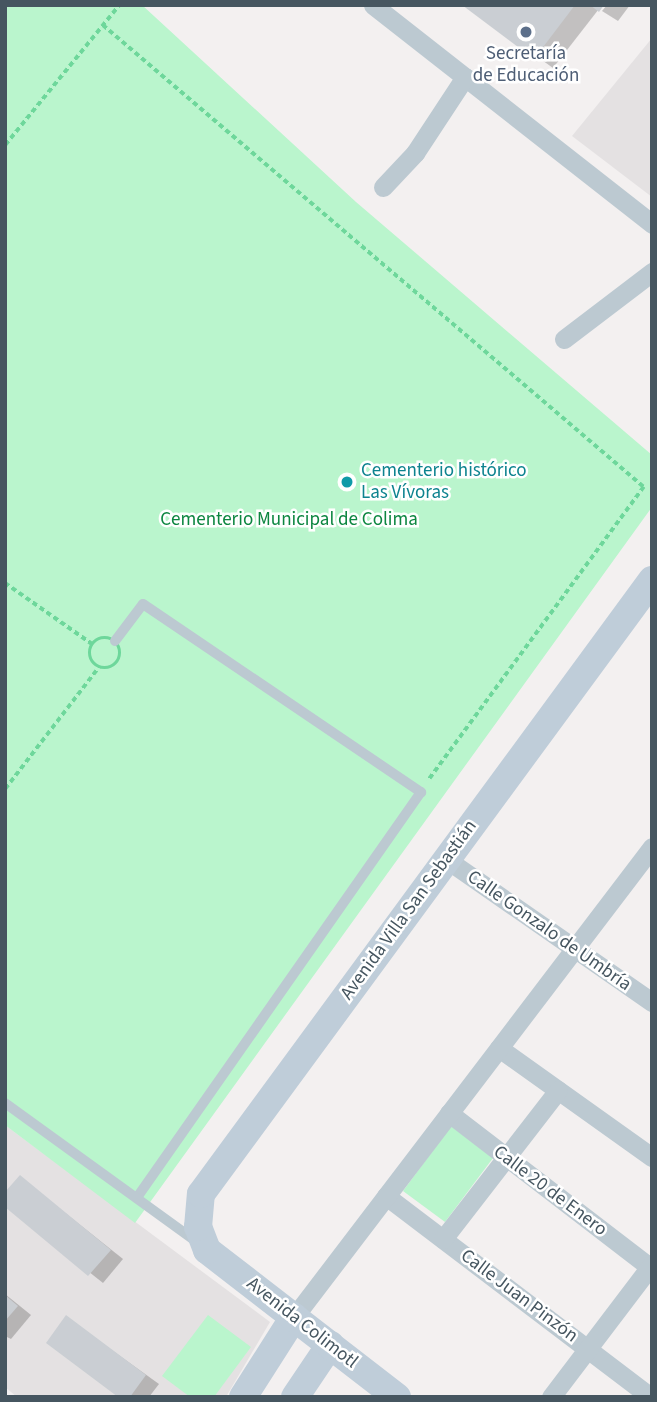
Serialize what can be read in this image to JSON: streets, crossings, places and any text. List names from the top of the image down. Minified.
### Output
{"streets":{"street":["Avenida Villa San Sebastián","Calle Gonzalo de Umbría","Calle 20 de Enero","Calle Juan Pinzón","Avenida Colimotl"]},"crossings":[["Avenida Villa San Sebastián","Calle Gonzalo de Umbría"],["Avenida Villa San Sebastián","Avenida Colimotl"]],"parks":["Cementerio Municipal de Colima"],"places":["Secretaría de Educación","Cementerio histórico Las Vívoras"]}
